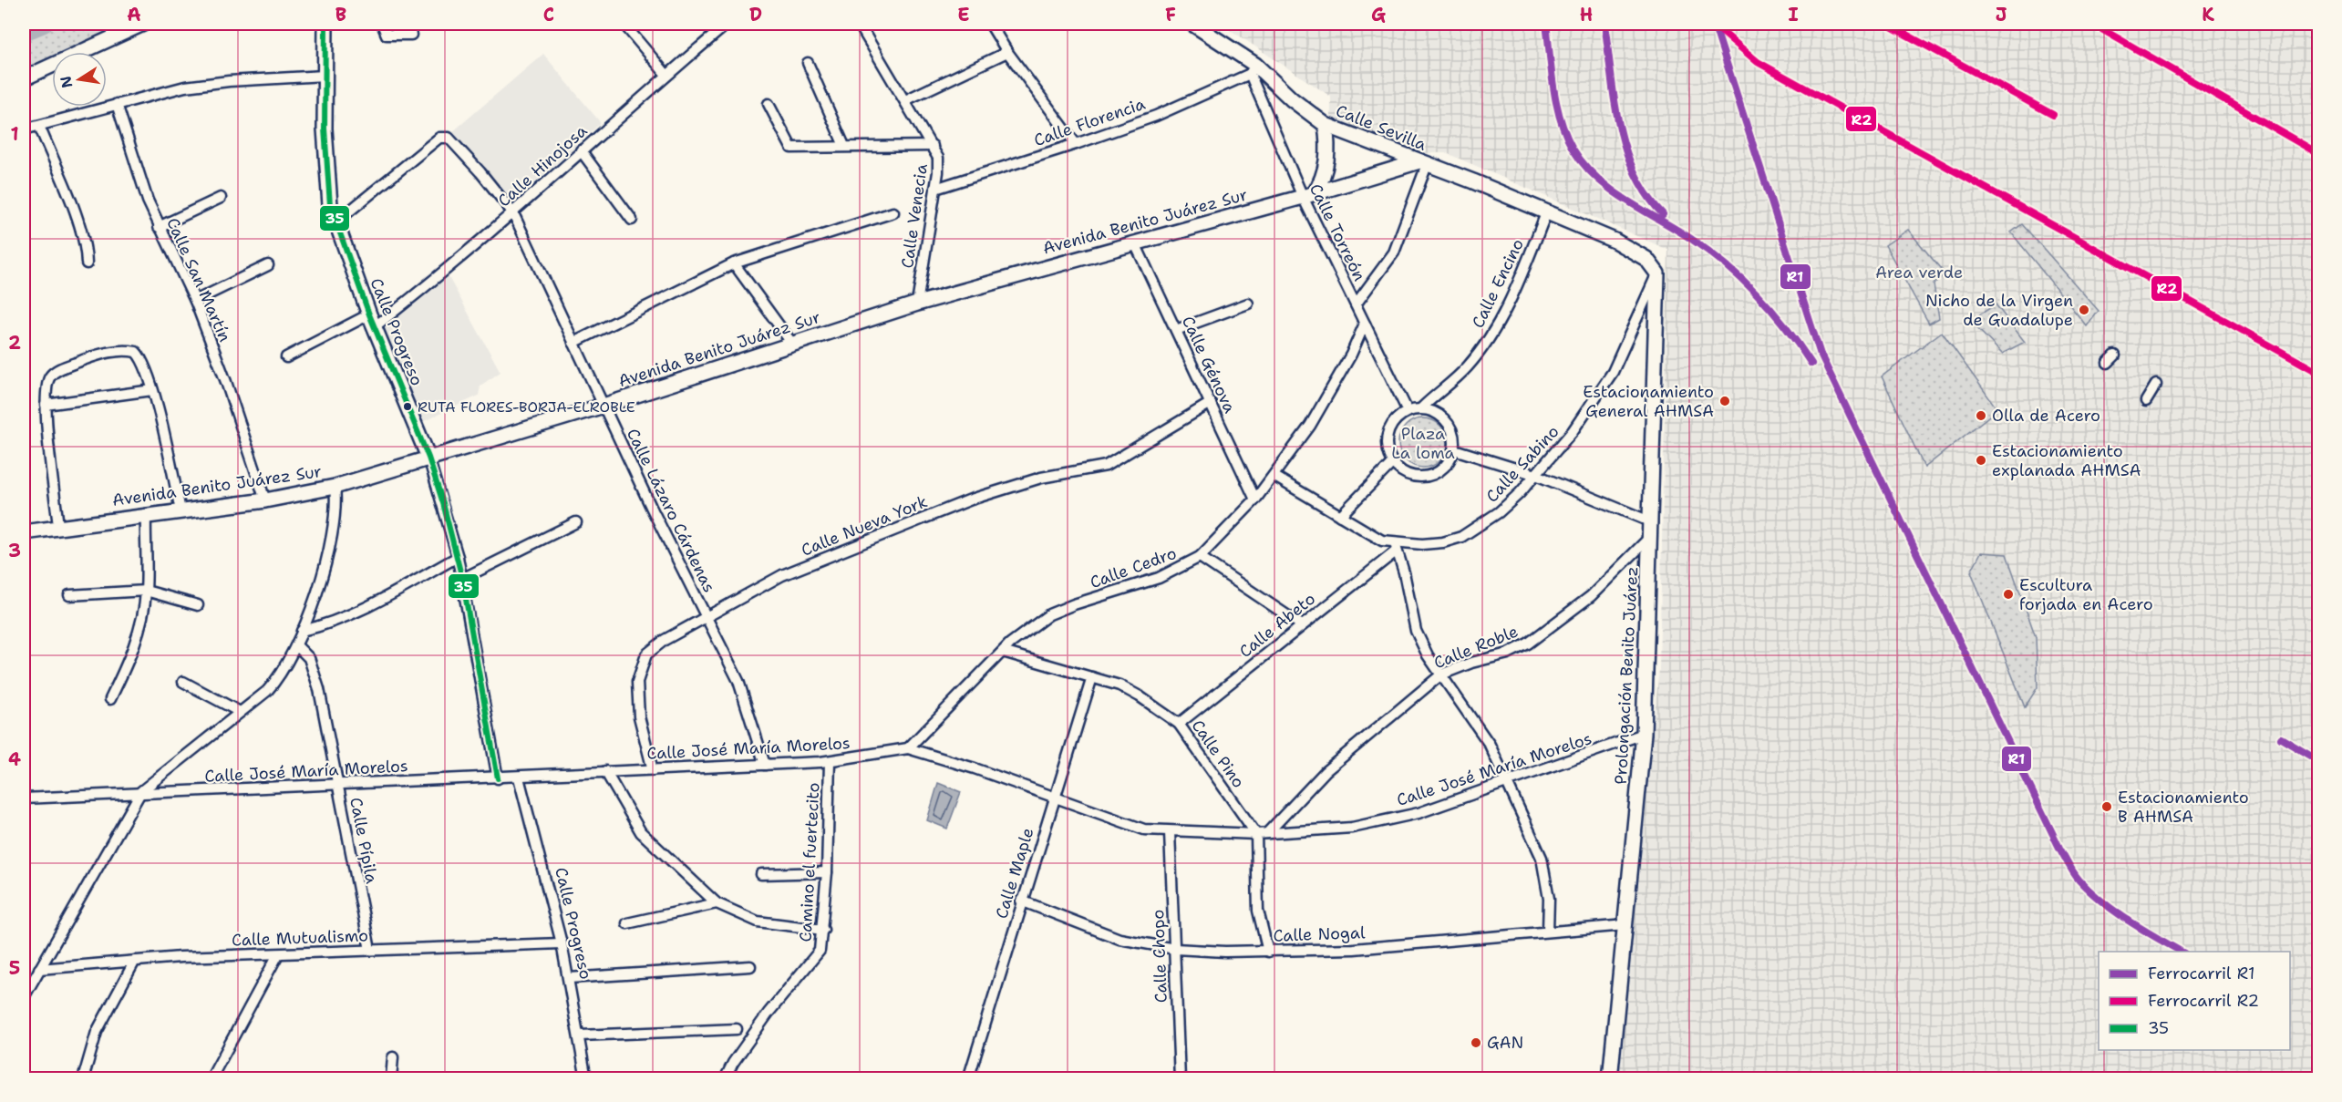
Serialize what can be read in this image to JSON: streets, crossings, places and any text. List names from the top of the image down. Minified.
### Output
{"streets":{"street":["Calle Florencia","Calle Sevilla","Calle Hinojosa","Calle Venecia","Avenida Benito Juárez Sur","Calle Torreón","Calle San Martín","Calle Encino","Calle Progreso","Calle Génova","Calle Sabino","Calle Lázaro Cárdenas","Calle Nueva York","Calle Cedro","Calle Abeto","Calle Roble","Prolongación Benito Juárez","Calle José María Morelos","Calle Pino","Calle Pípila","Camino el fuertecito","Calle Maple","Calle Nogal","Calle Mutualismo","Calle Chopo"]},"crossings":[["Calle Florencia","Calle Sevilla"],["Calle Florencia","Calle Venecia"],["Calle Florencia","Calle Torreón"],["Calle Sevilla","Avenida Benito Juárez Sur"],["Calle Sevilla","Calle Torreón"],["Calle Hinojosa","Calle Progreso"],["Calle Hinojosa","Calle Lázaro Cárdenas"],["Calle Venecia","Avenida Benito Juárez Sur"],["Avenida Benito Juárez Sur","Calle Torreón"],["Avenida Benito Juárez Sur","Calle San Martín"],["Avenida Benito Juárez Sur","Calle Progreso"],["Avenida Benito Juárez Sur","Calle Génova"],["Avenida Benito Juárez Sur","Calle Lázaro Cárdenas"],["Calle Torreón","Calle Encino"],["Calle Torreón","Calle Cedro"],["Calle Progreso","Calle Lázaro Cárdenas"],["Calle Progreso","Calle José María Morelos"],["Calle Progreso","Calle Mutualismo"],["Calle Génova","Calle Nueva York"],["Calle Génova","Calle Cedro"],["Calle Sabino","Calle Cedro"],["Calle Sabino","Calle Abeto"],["Calle Sabino","Prolongación Benito Juárez"],["Calle Lázaro Cárdenas","Calle Nueva York"],["Calle Lázaro Cárdenas","Calle José María Morelos"],["Calle Nueva York","Calle José María Morelos"],["Calle Cedro","Calle José María Morelos"],["Calle Cedro","Calle Pino"],["Calle Abeto","Calle Pino"],["Calle Roble","Prolongación Benito Juárez"],["Calle Roble","Calle José María Morelos"],["Prolongación Benito Juárez","Calle José María Morelos"],["Prolongación Benito Juárez","Calle Nogal"],["Calle José María Morelos","Calle Pino"],["Calle José María Morelos","Calle Pípila"],["Calle José María Morelos","Camino el fuertecito"],["Calle José María Morelos","Calle Maple"],["Calle José María Morelos","Calle Chopo"],["Calle Pino","Calle Maple"],["Calle Pípila","Calle Mutualismo"],["Calle Maple","Calle Nogal"],["Calle Nogal","Calle Chopo"]],"parks":["Area verde","Plaza La loma"],"places":["Nicho de la Virgen de Guadalupe","Estacionamiento General AHMSA","RUTA FLORES-BORJA-ELROBLE","Olla de Acero","Estacionamiento explanada AHMSA","Escultura forjada en Acero","Estacionamiento B AHMSA","GAN"],"lines":["rail line R1","rail line R2","transit line 35"],"legend":["Ferrocarril R1","Ferrocarril R2","35"],"north":"left","grid":{"columns":["A","B","C","D","E","F","G","H","I","J","K"],"rows":["1","2","3","4","5"]}}
